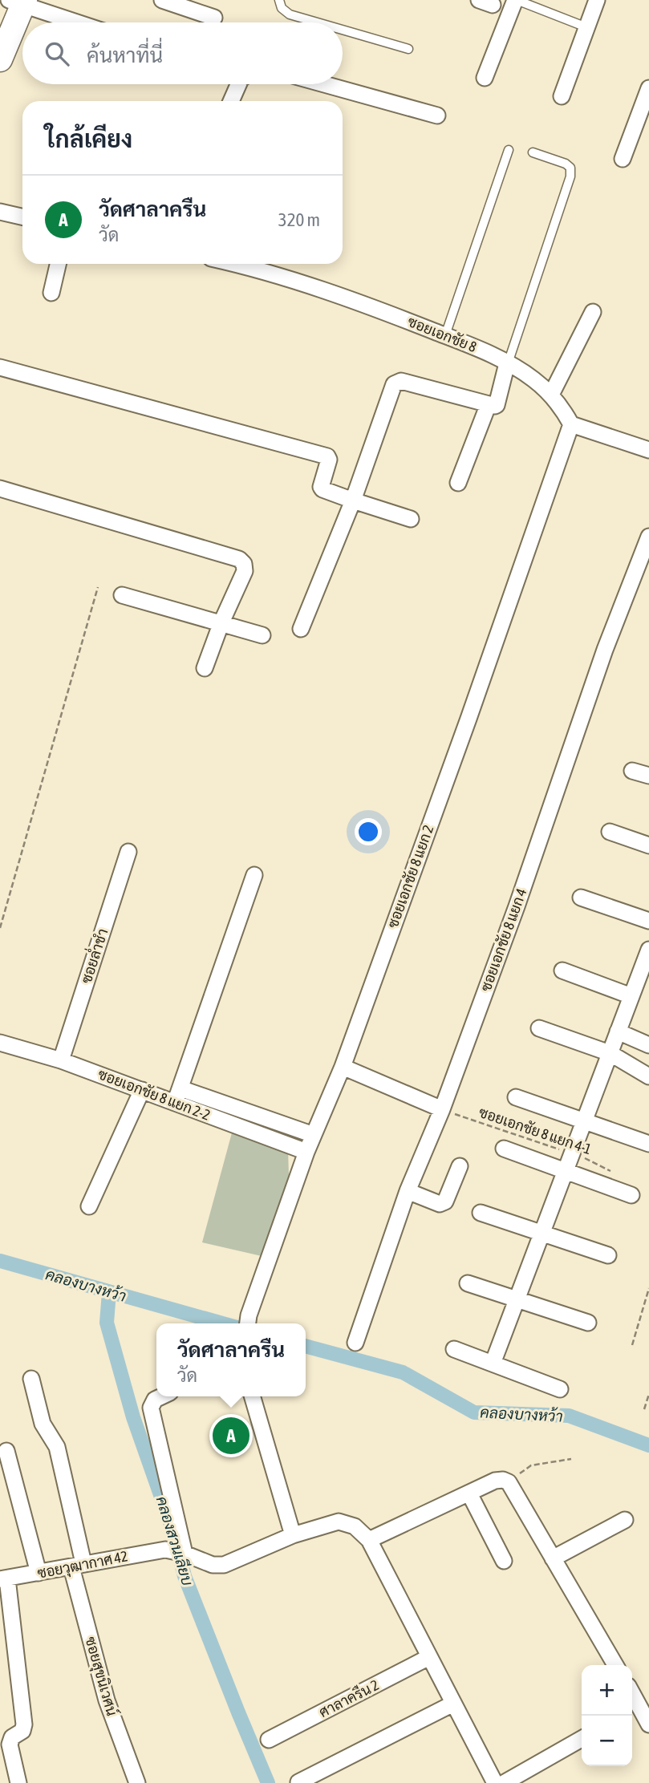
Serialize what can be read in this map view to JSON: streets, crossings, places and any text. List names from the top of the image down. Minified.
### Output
{"streets":{"street":["ซอยเอกชัย 8","ซอยเอกชัย 8 แยก 2","ซอยเอกชัย 8 แยก 4","ซอยล่ำชำ","ซอยเอกชัย 8 แยก 2-2","ซอยวุฒากาศ 42","ซอยสุขนิเวศน์","ศาลาครืน 2"],"path":["ซอยเอกชัย 8 แยก 4-1"]},"crossings":[["ซอยเอกชัย 8","ซอยเอกชัย 8 แยก 2"],["ซอยเอกชัย 8 แยก 2","ซอยเอกชัย 8 แยก 2-2"],["ซอยเอกชัย 8 แยก 4","ซอยเอกชัย 8 แยก 4-1"],["ซอยล่ำชำ","ซอยเอกชัย 8 แยก 2-2"],["ซอยวุฒากาศ 42","ซอยสุขนิเวศน์"]],"water":["คลองบางหว้า","คลองสวนเลียบ"],"page":{"search":"ค้นหาที่นี่","heading":"ใกล้เคียง","list":[{"mark":"A","name":"วัดศาลาครืน","note":"วัด","value":"320 m"}],"popup":["วัดศาลาครืน","วัด"],"pins":"A","map_buttons":["+","−"]}}
